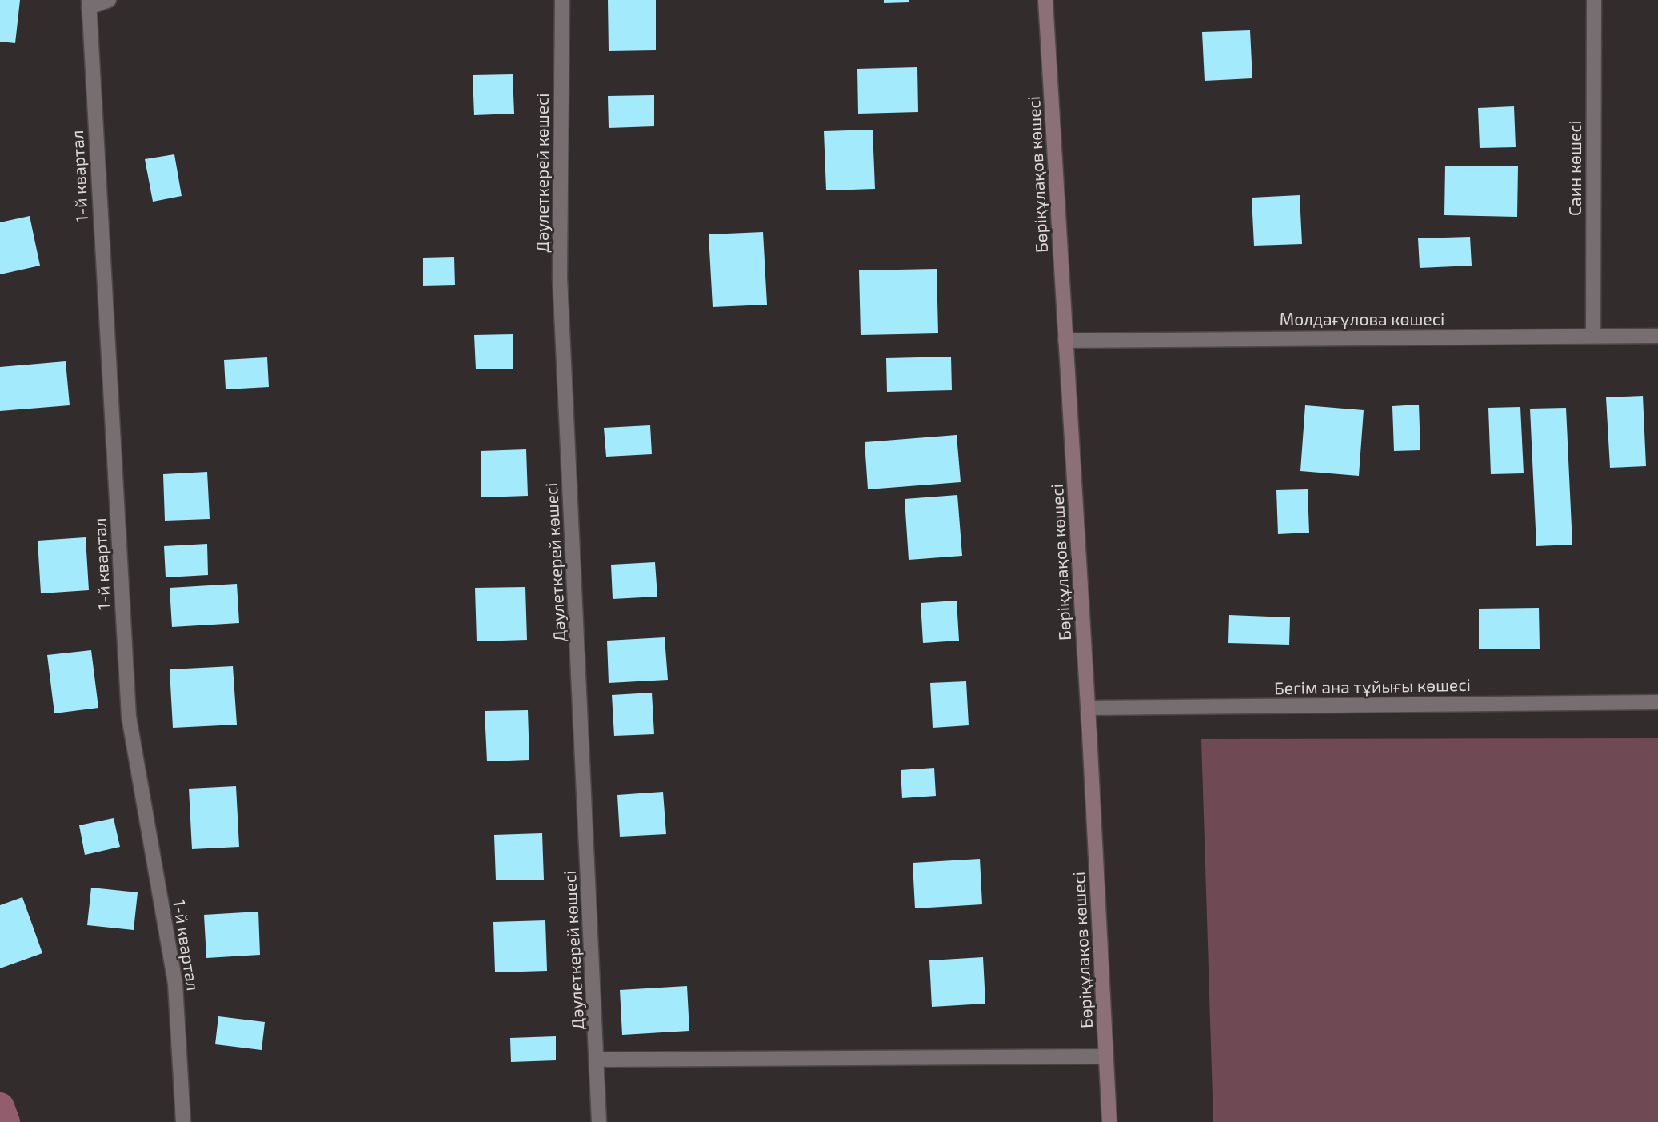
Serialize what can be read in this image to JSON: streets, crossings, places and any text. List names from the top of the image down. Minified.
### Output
{"streets":{"street":["Саин көшесі","Дәулеткерей көшесі","Бөріқұлақов көшесі","1-й квартал","Молдағұлова көшесі","Бегім ана тұйығы көшесі"]},"crossings":[["Саин көшесі","Молдағұлова көшесі"],["Бөріқұлақов көшесі","Молдағұлова көшесі"],["Бөріқұлақов көшесі","Бегім ана тұйығы көшесі"]]}
